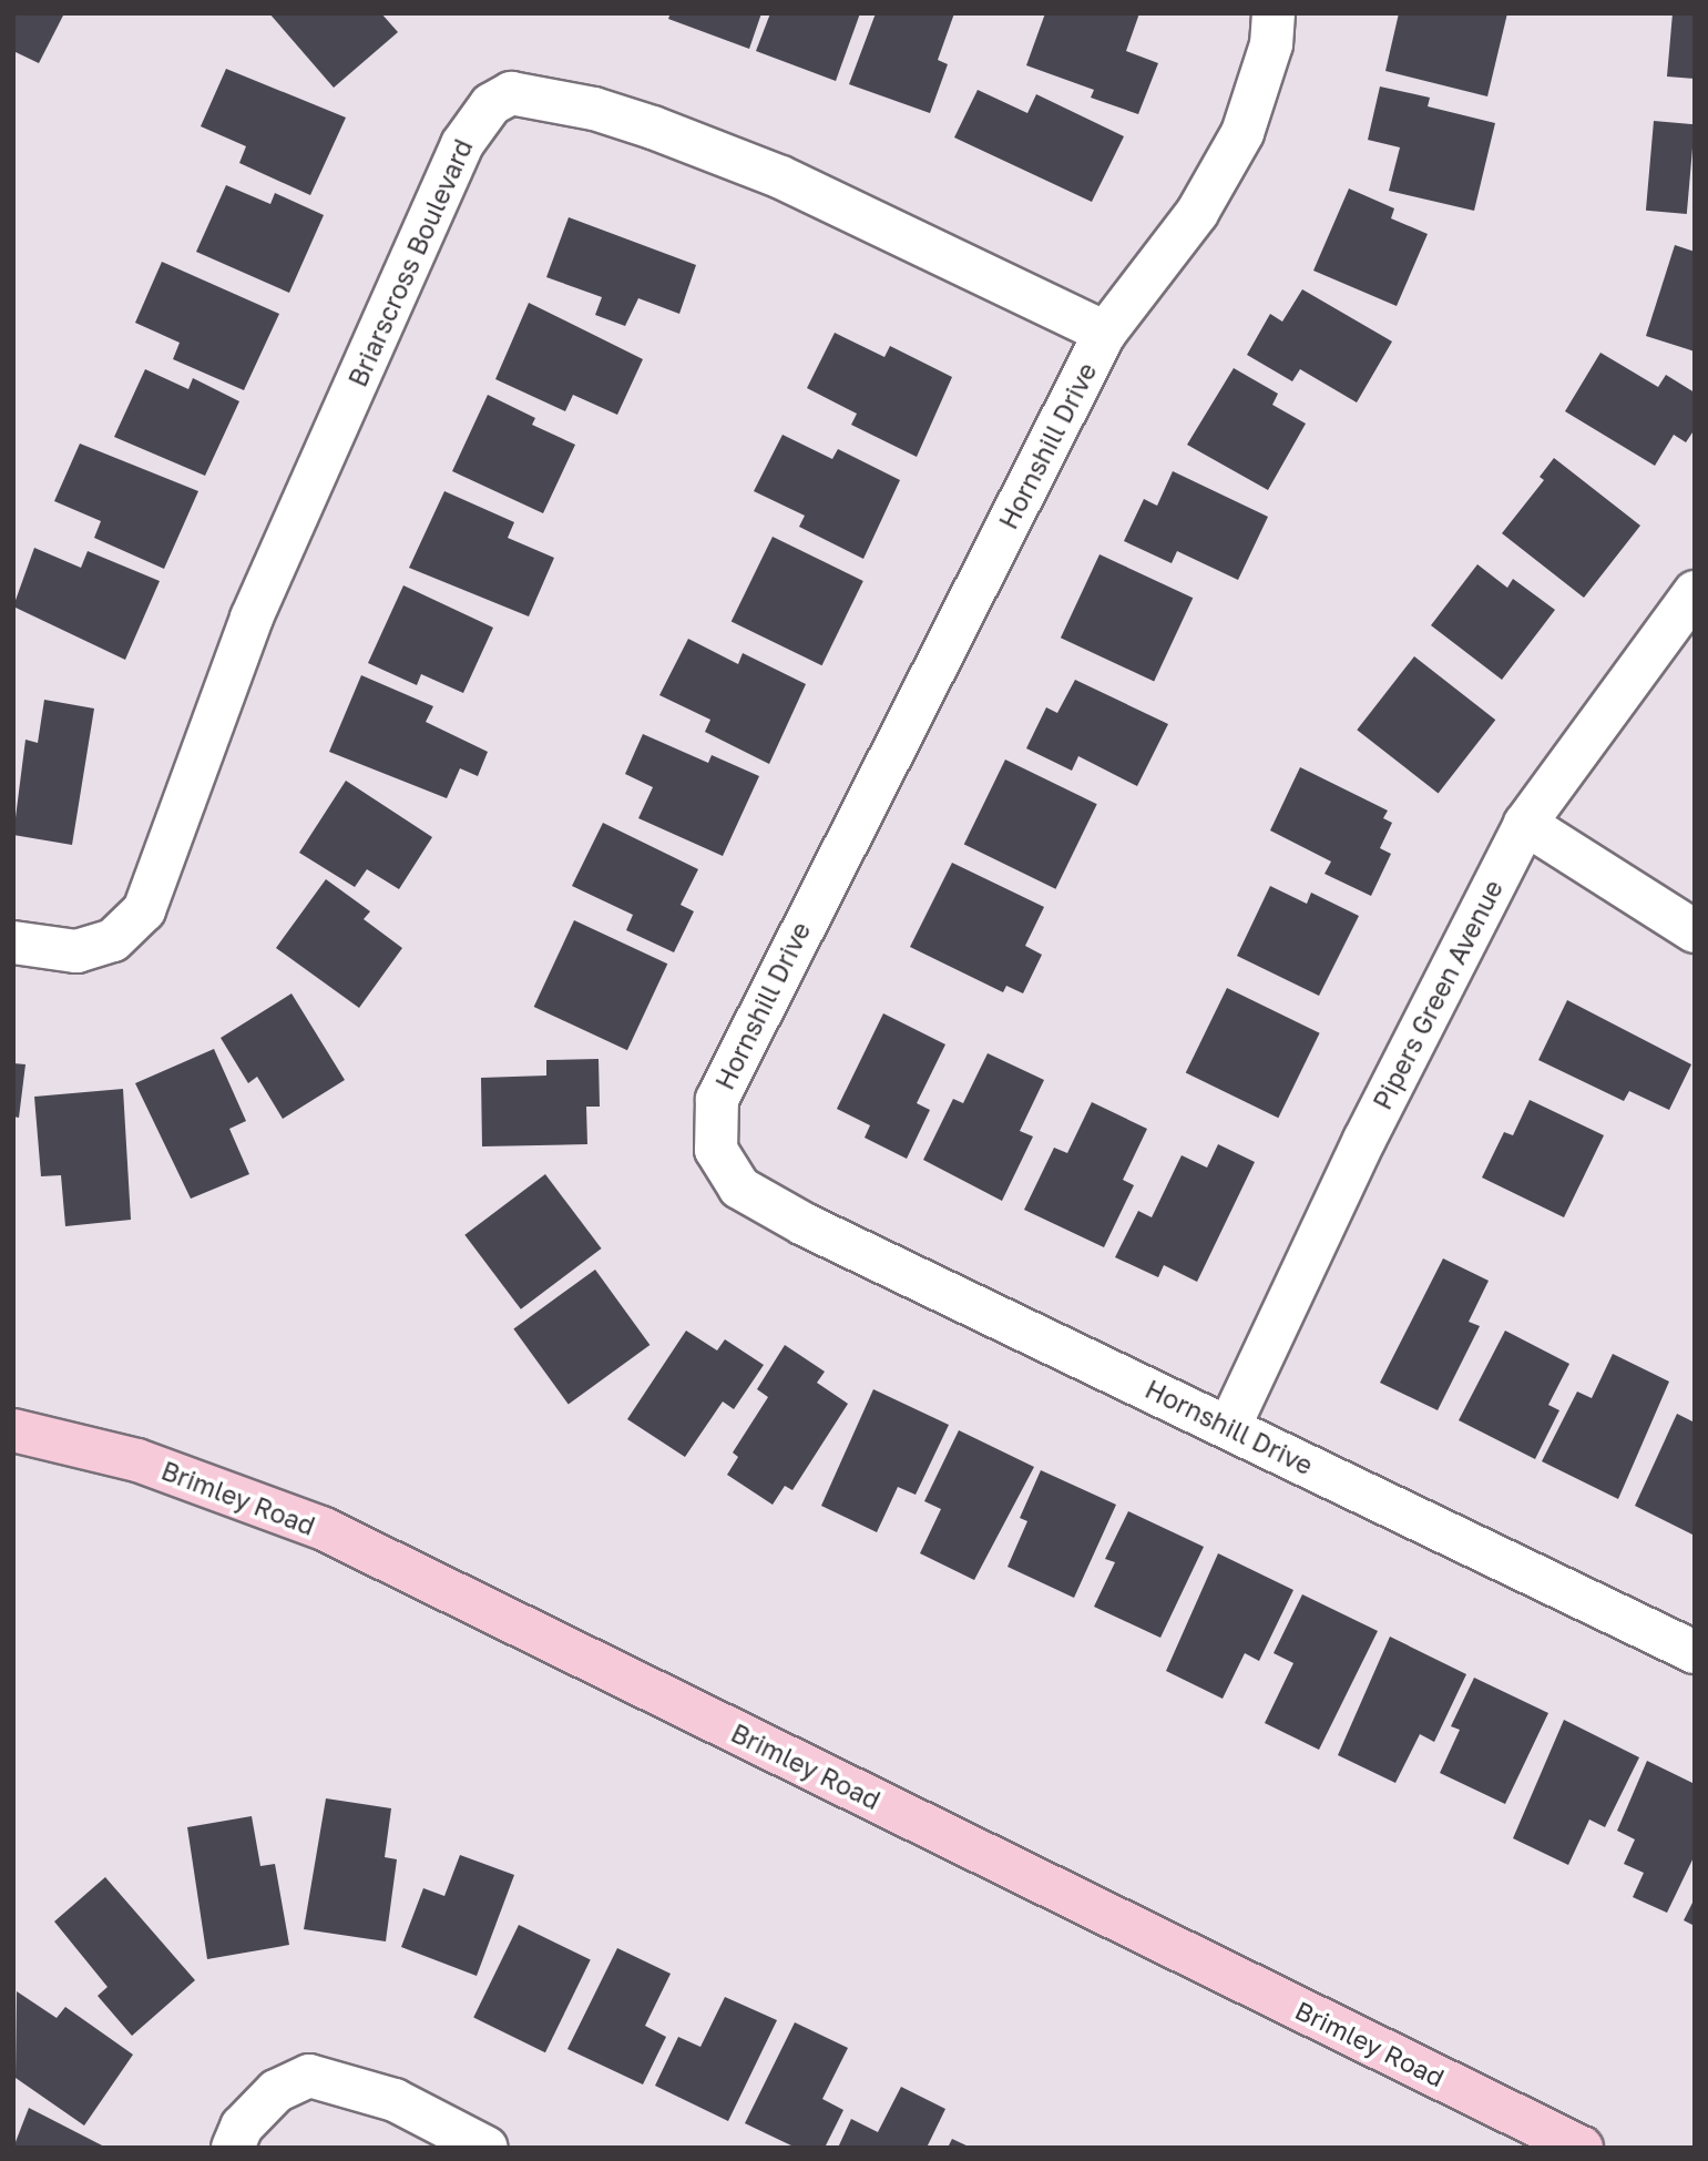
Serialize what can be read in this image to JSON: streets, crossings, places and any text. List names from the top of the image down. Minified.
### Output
{"streets":{"main road":["Brimley Road"],"street":["Briarscross Boulevard","Hornshill Drive","Pipers Green Avenue"]},"crossings":[["Briarscross Boulevard","Hornshill Drive"],["Hornshill Drive","Pipers Green Avenue"]]}
